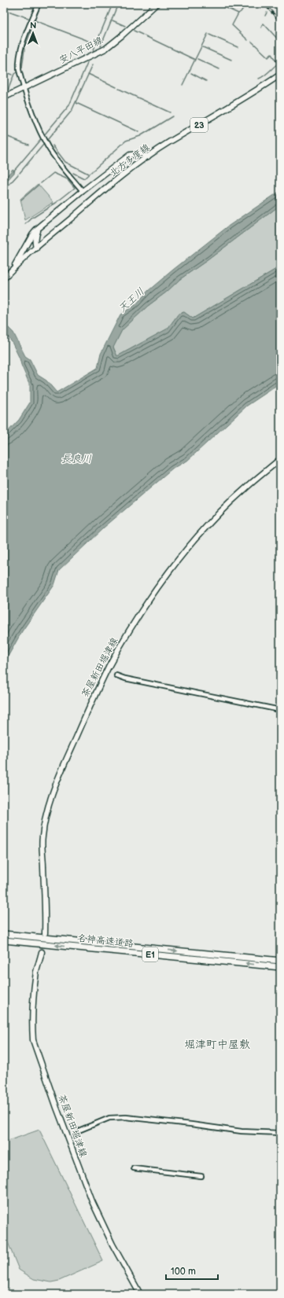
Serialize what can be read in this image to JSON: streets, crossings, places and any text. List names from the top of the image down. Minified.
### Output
{"streets":{"highway":["名神高速道路","E1"],"main road":["安八平田線","23","北方多度線","茶屋新田堀津線"]},"districts":["堀津町中屋敷"],"water":["天王川","長良川"],"scale_bar":"100 m","north":"top"}
